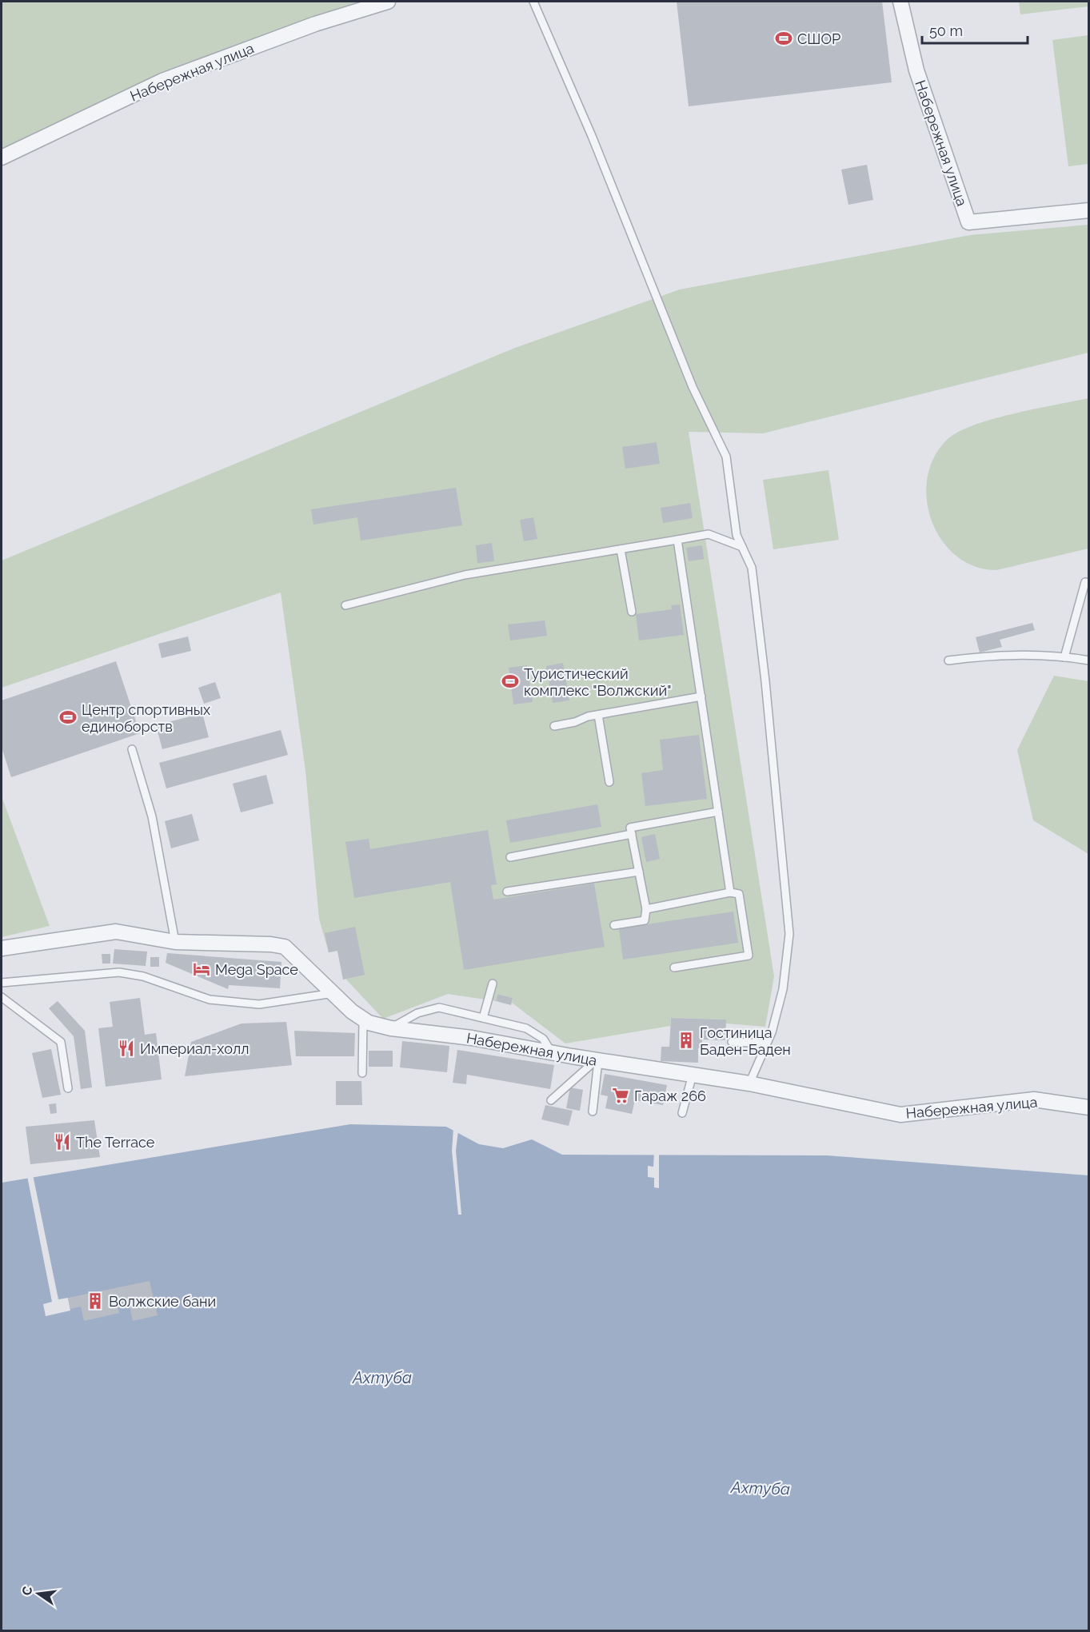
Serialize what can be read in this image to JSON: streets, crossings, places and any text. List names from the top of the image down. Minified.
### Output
{"streets":{"street":["Набережная улица"]},"water":["Ахтуба"],"places":{"sports":["СШОР","Туристический комплекс \"Волжский\"","Центр спортивных единоборств"],"hotel":["Mega Space"],"building":["Гостиница Баден-Баден","Волжские бани"],"restaurant":["Империал-холл","The Terrace"],"supermarket":["Гараж 266"]},"scale_bar":"50 m","north":"left"}
